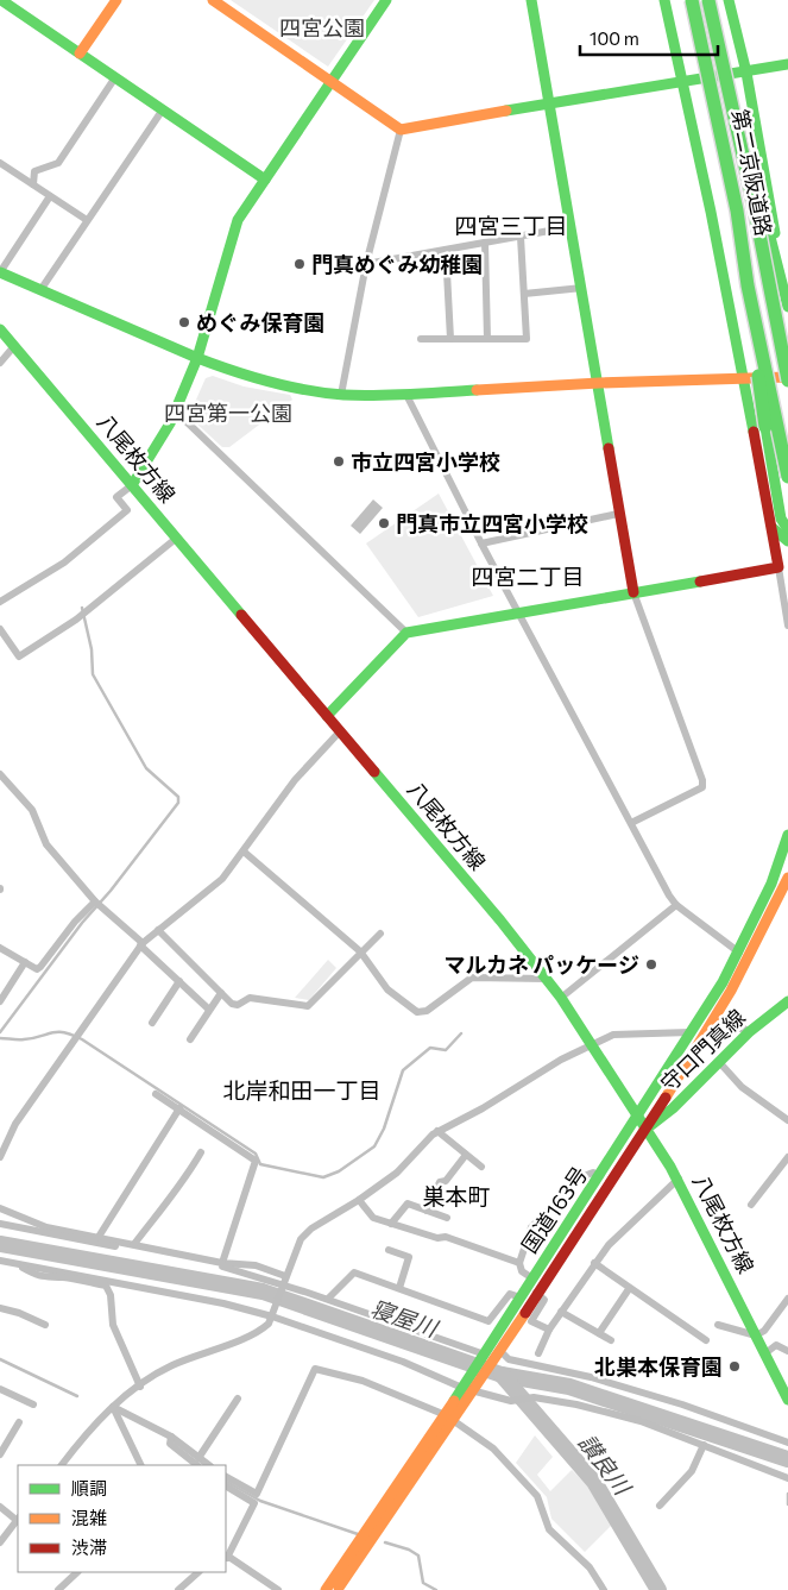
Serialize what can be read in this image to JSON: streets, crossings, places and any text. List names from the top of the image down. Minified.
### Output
{"streets":{"main road":["第二京阪道路","八尾枚方線","守口門真線","国道163号"]},"crossings":[["八尾枚方線","守口門真線"],["八尾枚方線","国道163号"],["守口門真線","国道163号"]],"districts":["四宮三丁目","四宮二丁目","北岸和田一丁目","巣本町"],"water":["寝屋川","讃良川"],"parks":["四宮公園","四宮第一公園"],"places":["門真めぐみ幼稚園","めぐみ保育園","市立四宮小学校","門真市立四宮小学校","マルカネ パッケージ","北巣本保育園"],"legend":["順調","混雑","渋滞"],"scale_bar":"100 m"}
